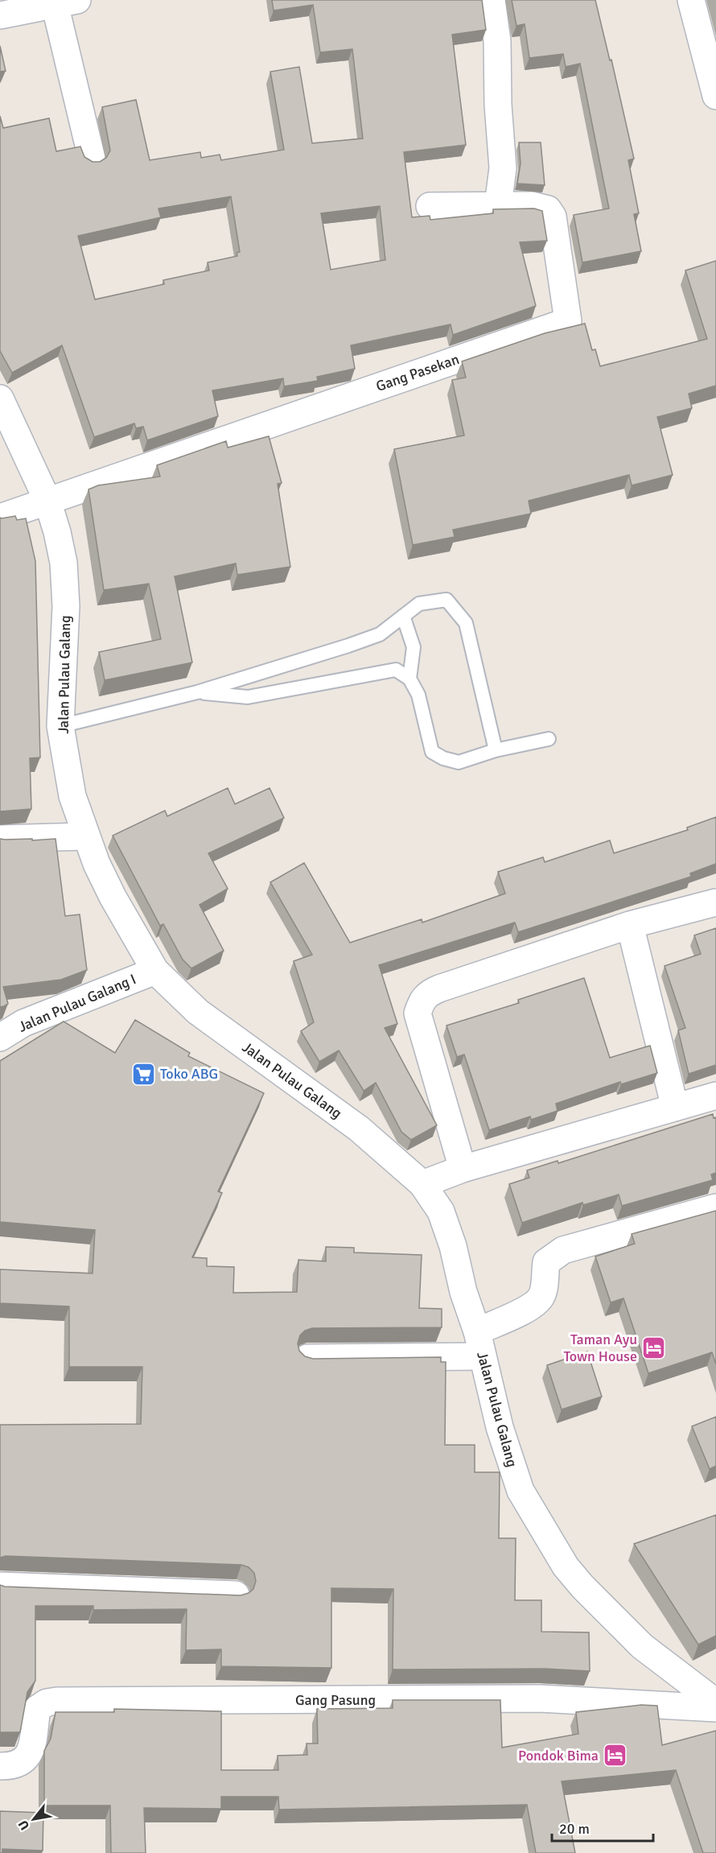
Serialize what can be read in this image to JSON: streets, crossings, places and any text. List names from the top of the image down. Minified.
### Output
{"streets":{"street":["Gang Pasekan","Jalan Pulau Galang","Jalan Pulau Galang I","Gang Pasung"]},"crossings":[["Gang Pasekan","Jalan Pulau Galang"],["Jalan Pulau Galang","Jalan Pulau Galang I"]],"places":{"supermarket":["Toko ABG"],"hotel":["Taman Ayu Town House","Pondok Bima"]},"scale_bar":"20 m","north":"bottom left"}
